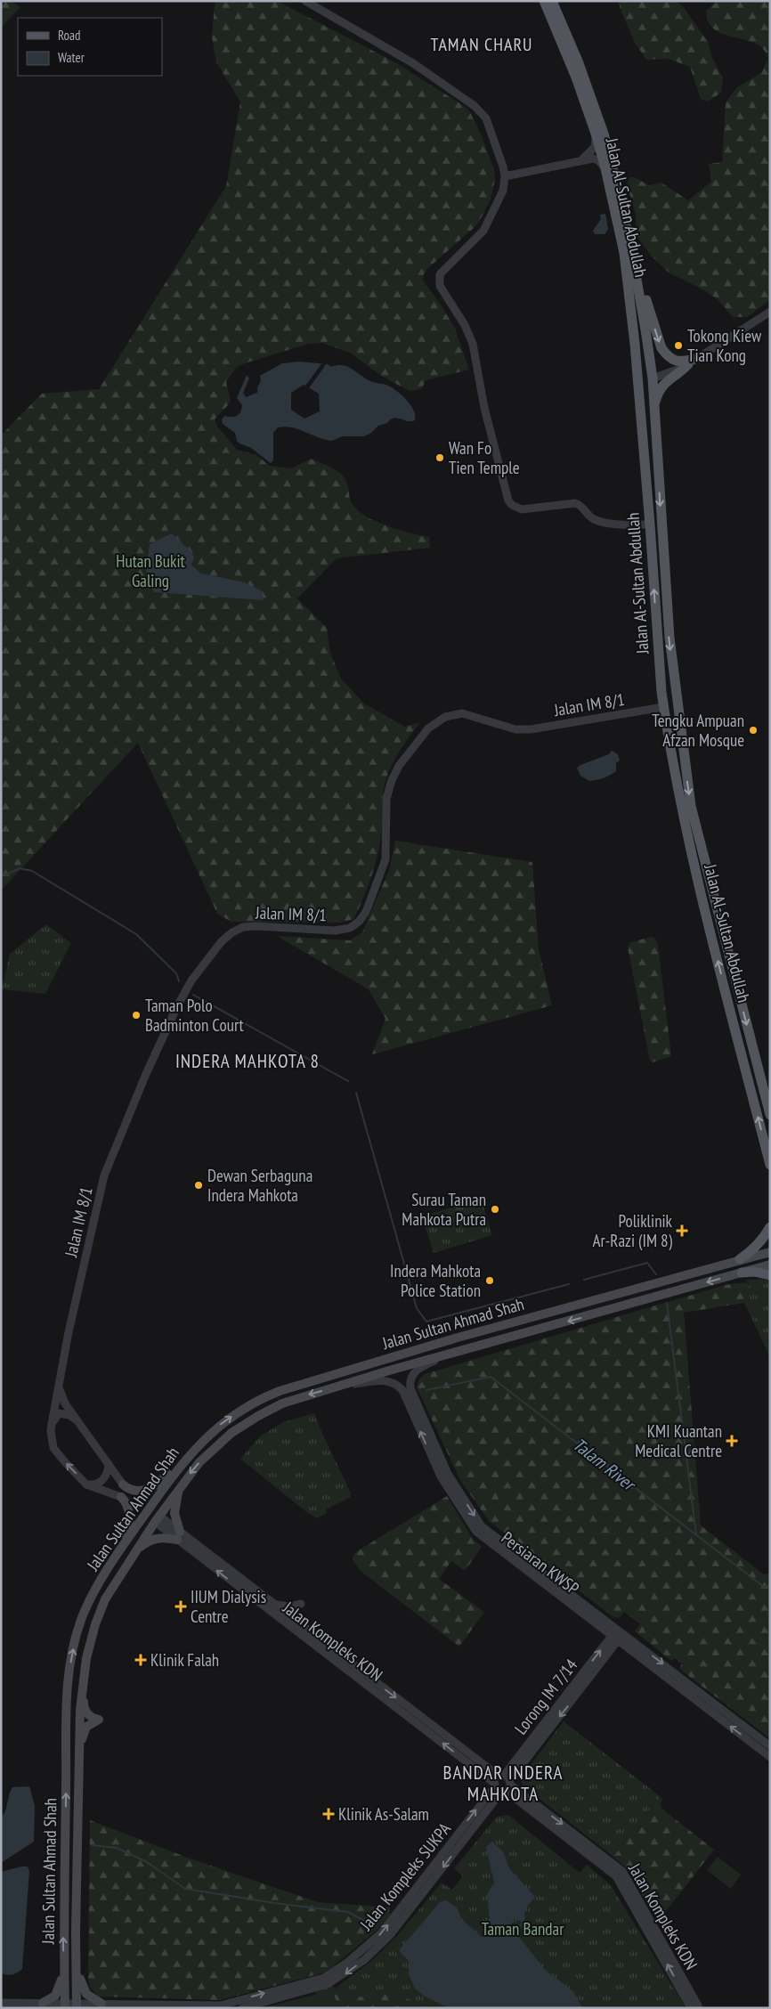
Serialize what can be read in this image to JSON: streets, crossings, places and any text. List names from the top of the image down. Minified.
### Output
{"streets":{"main road":["Jalan Al-Sultan Abdullah","Jalan Sultan Ahmad Shah"],"street":["Jalan IM 8/1","Persiaran KWSP","Jalan Kompleks KDN","Lorong IM 7/14","Jalan Kompleks SUKPA"]},"crossings":[["Jalan Al-Sultan Abdullah","Jalan IM 8/1"],["Jalan Sultan Ahmad Shah","Persiaran KWSP"],["Jalan Sultan Ahmad Shah","Jalan Kompleks KDN"],["Jalan Sultan Ahmad Shah","Jalan Kompleks SUKPA"],["Persiaran KWSP","Lorong IM 7/14"],["Jalan Kompleks KDN","Lorong IM 7/14"],["Jalan Kompleks KDN","Jalan Kompleks SUKPA"],["Lorong IM 7/14","Jalan Kompleks SUKPA"]],"districts":["TAMAN CHARU","INDERA MAHKOTA 8","BANDAR INDERA MAHKOTA"],"water":["Talam River"],"parks":["Hutan Bukit Galing","Taman Bandar"],"places":{"other":["Tokong Kiew Tian Kong","Wan Fo Tien Temple","Tengku Ampuan Afzan Mosque","Taman Polo Badminton Court","Dewan Serbaguna Indera Mahkota","Surau Taman Mahkota Putra","Indera Mahkota Police Station"],"health":["Poliklinik Ar-Razi (IM 8)","KMI Kuantan Medical Centre","IIUM Dialysis Centre","Klinik Falah","Klinik As-Salam"]},"legend":["Road","Water"]}
